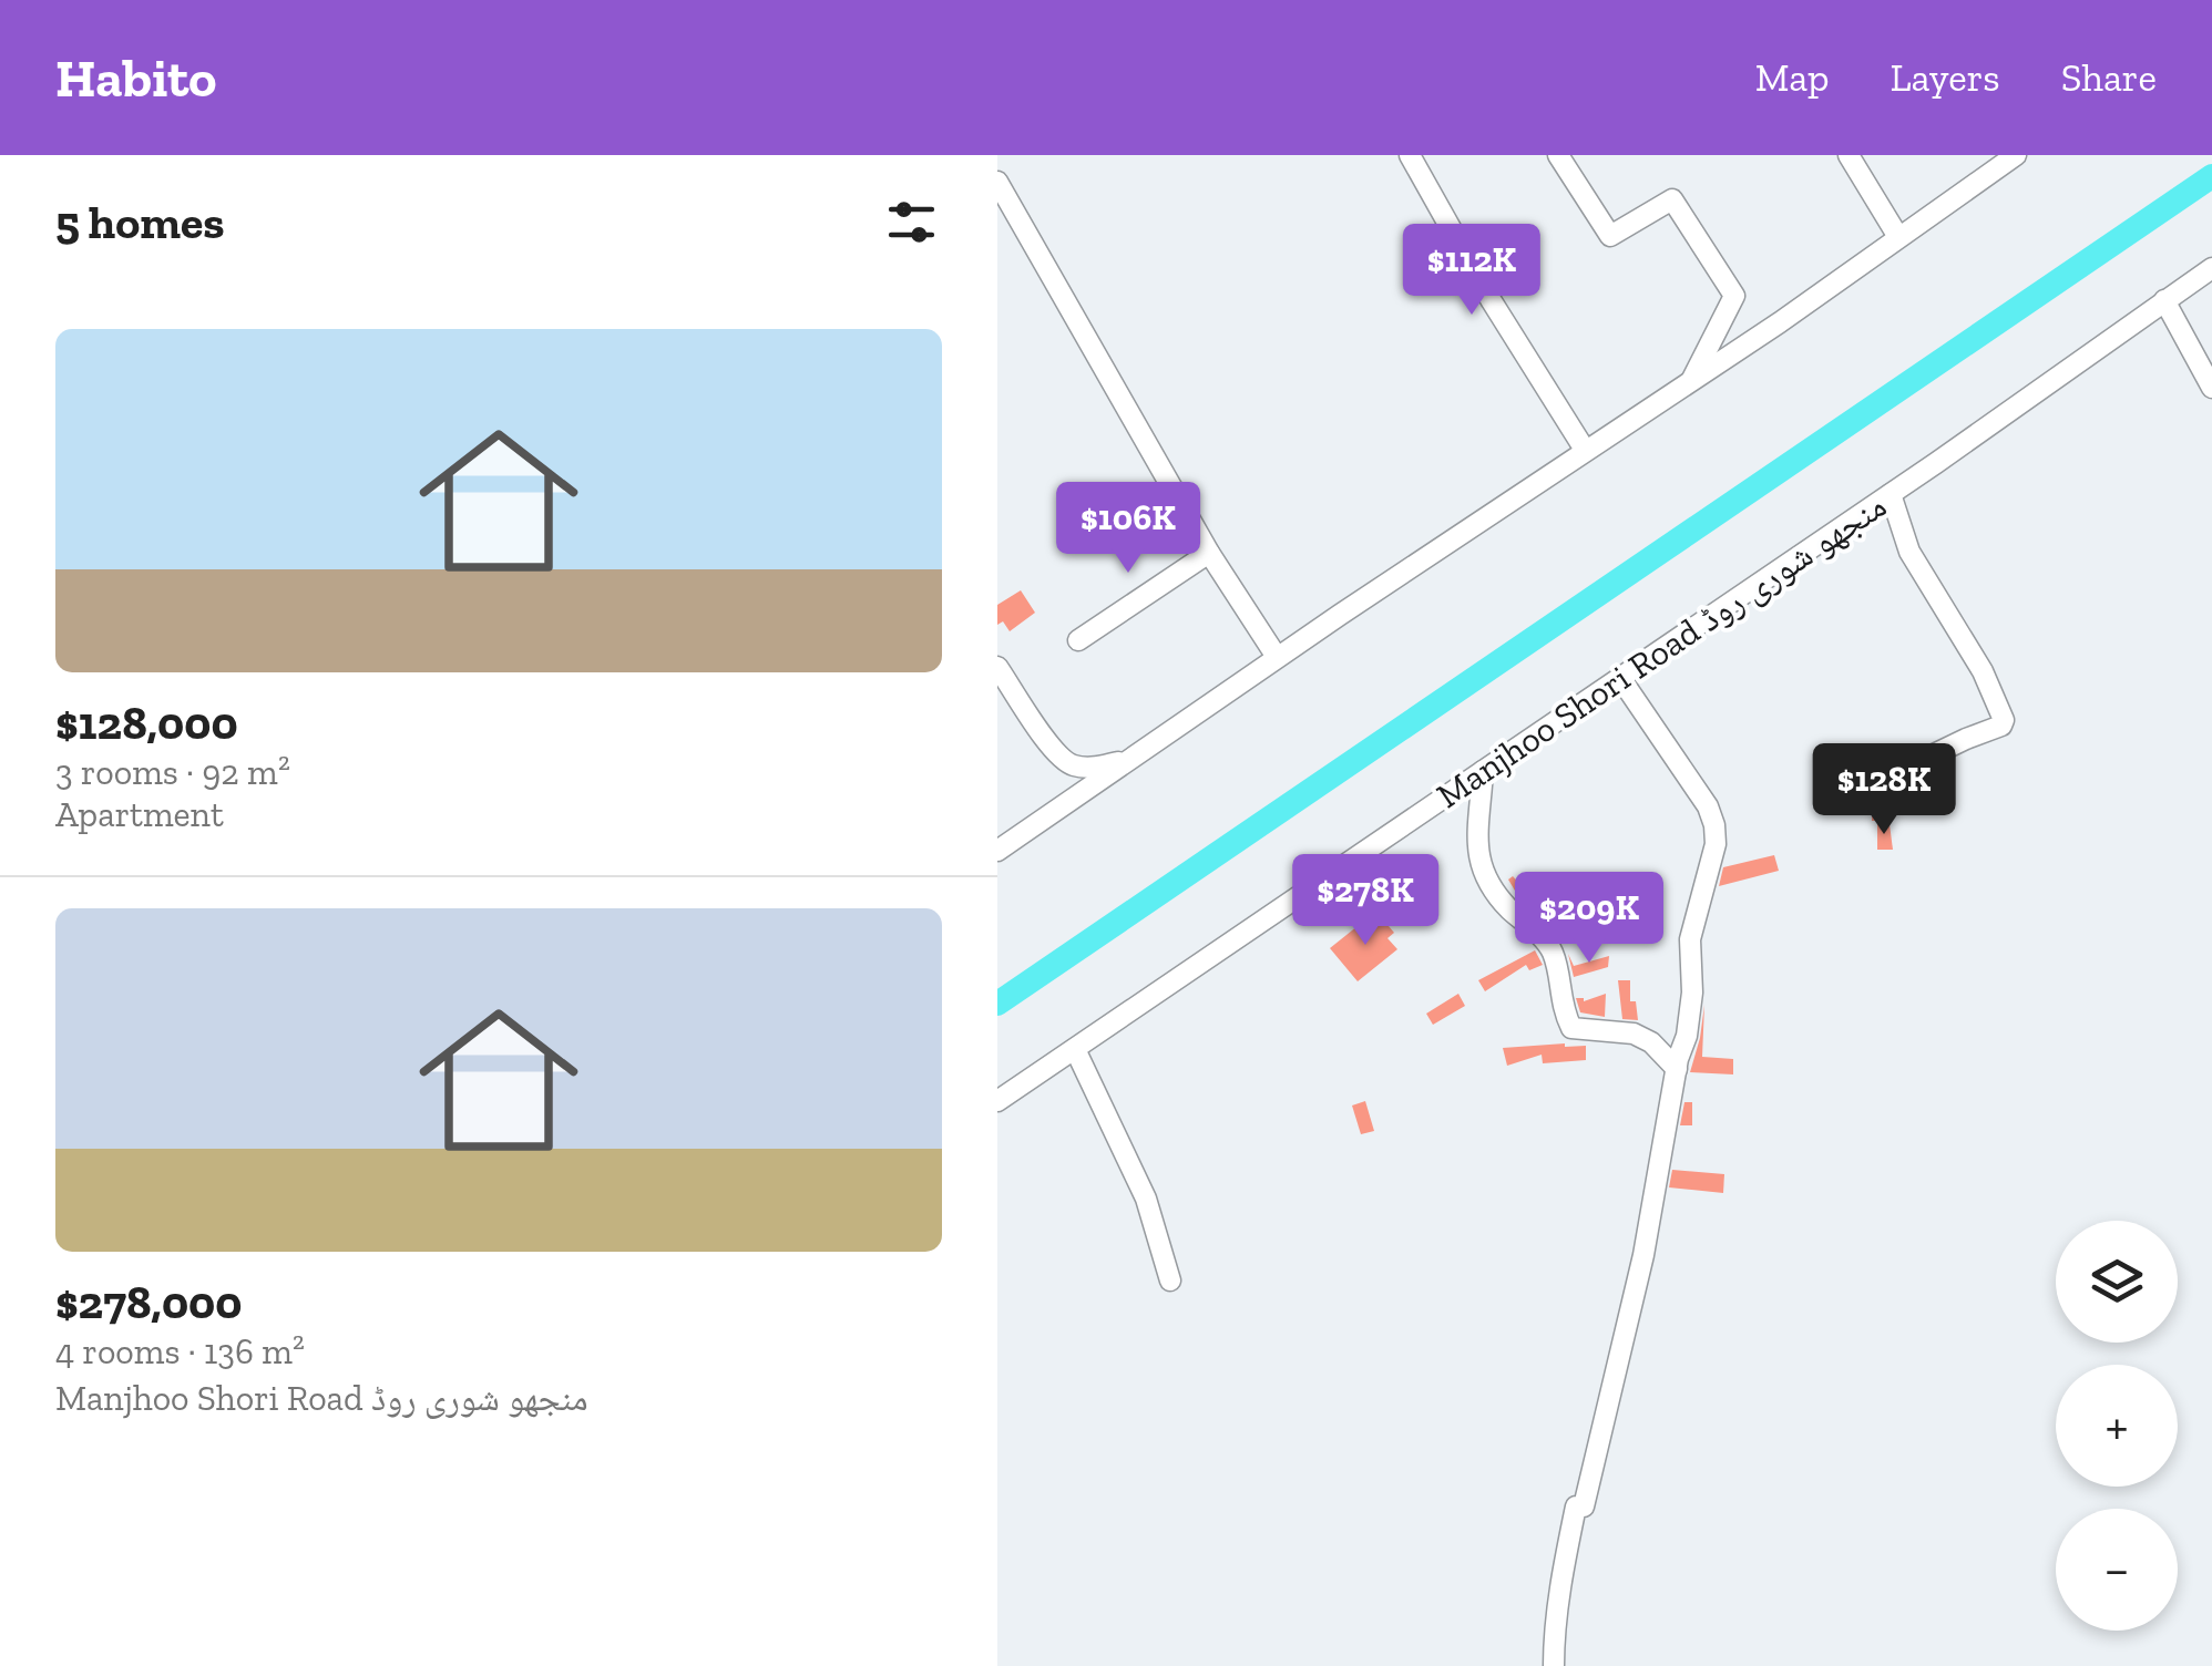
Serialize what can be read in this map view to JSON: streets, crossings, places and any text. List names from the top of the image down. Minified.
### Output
{"streets":{"street":["Manjhoo Shori Road منجھو شوری روڈ"]},"page":{"header":"Habito","nav":["Map","Layers","Share"],"heading":"5 homes","price":["$112K","$106K","$128K","$278K","$209K"],"list":[{"name":"$128,000","note":"3 rooms · 92 m² · Apartment"},{"name":"$278,000","note":"4 rooms · 136 m² · Manjhoo Shori Road منجھو شوری روڈ"}],"map_buttons":["+","−"]}}
